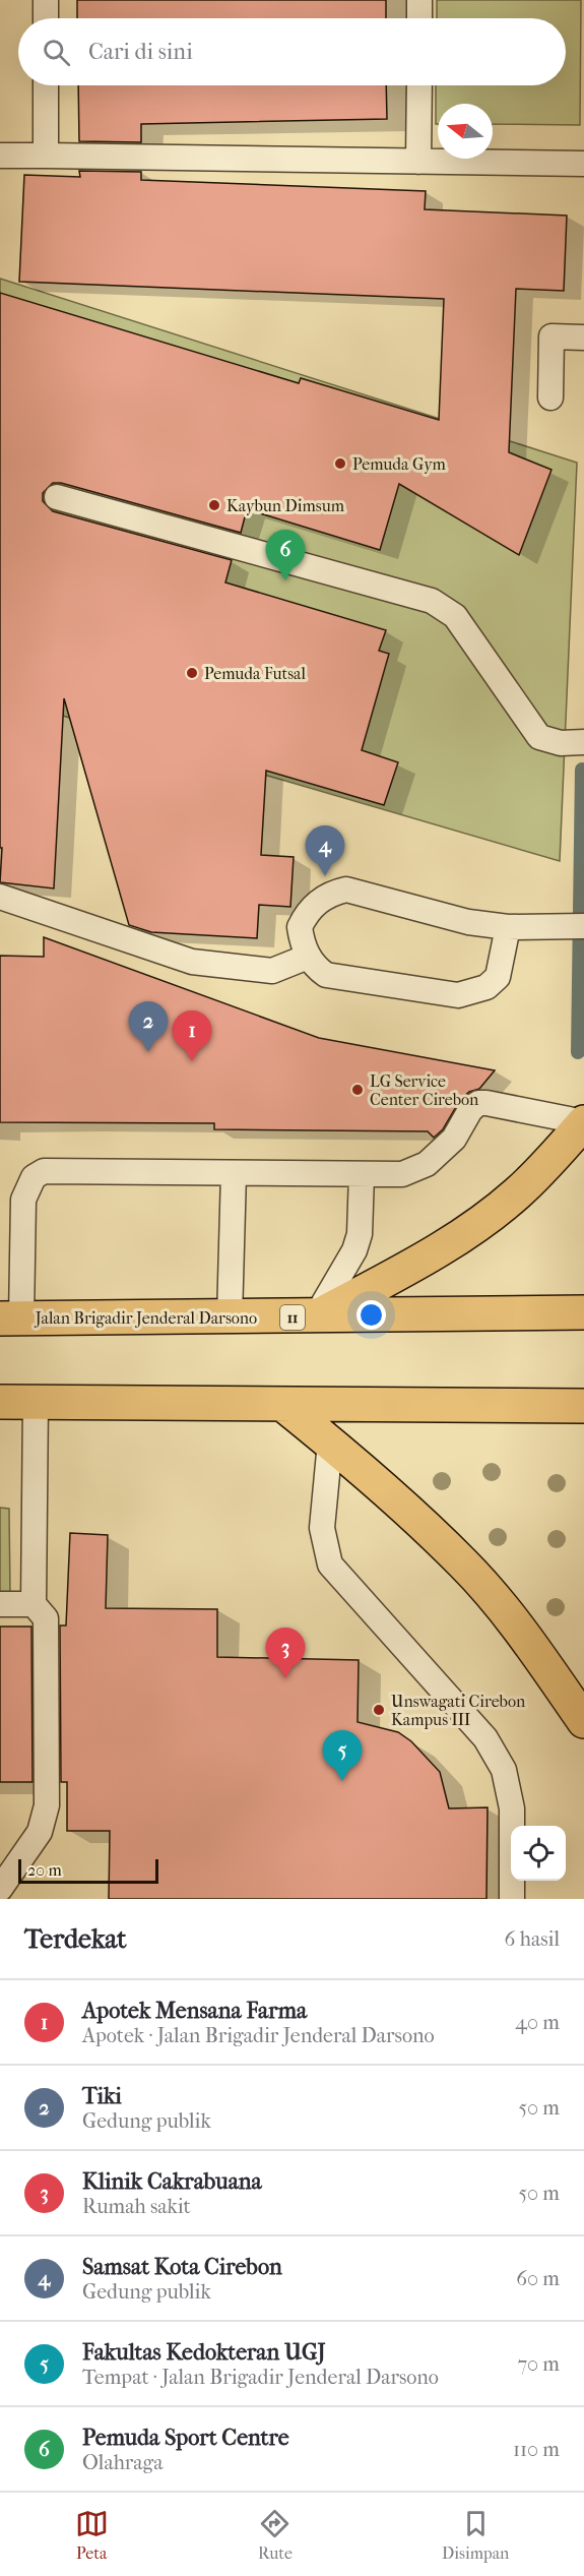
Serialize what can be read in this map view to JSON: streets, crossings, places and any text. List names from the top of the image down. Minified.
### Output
{"streets":{"highway":["Jalan Brigadir Jenderal Darsono","11"]},"places":["Pemuda Gym","Kaybun Dimsum","Pemuda Futsal","LG Service Center Cirebon","Unswagati Cirebon Kampus III"],"scale_bar":"20 m","north":"left","page":{"search":"Cari di sini","pins":["6","4","2","1","3","5"],"scale":"20 m","heading":["Terdekat","6 hasil"],"list":[{"mark":"1","name":"Apotek Mensana Farma","note":"Apotek · Jalan Brigadir Jenderal Darsono","value":"40 m"},{"mark":"2","name":"Tiki","note":"Gedung publik","value":"50 m"},{"mark":"3","name":"Klinik Cakrabuana","note":"Rumah sakit","value":"50 m"},{"mark":"4","name":"Samsat Kota Cirebon","note":"Gedung publik","value":"60 m"},{"mark":"5","name":"Fakultas Kedokteran UGJ","note":"Tempat · Jalan Brigadir Jenderal Darsono","value":"70 m"},{"mark":"6","name":"Pemuda Sport Centre","note":"Olahraga","value":"110 m"}],"nav":["Peta","Rute","Disimpan"]}}
